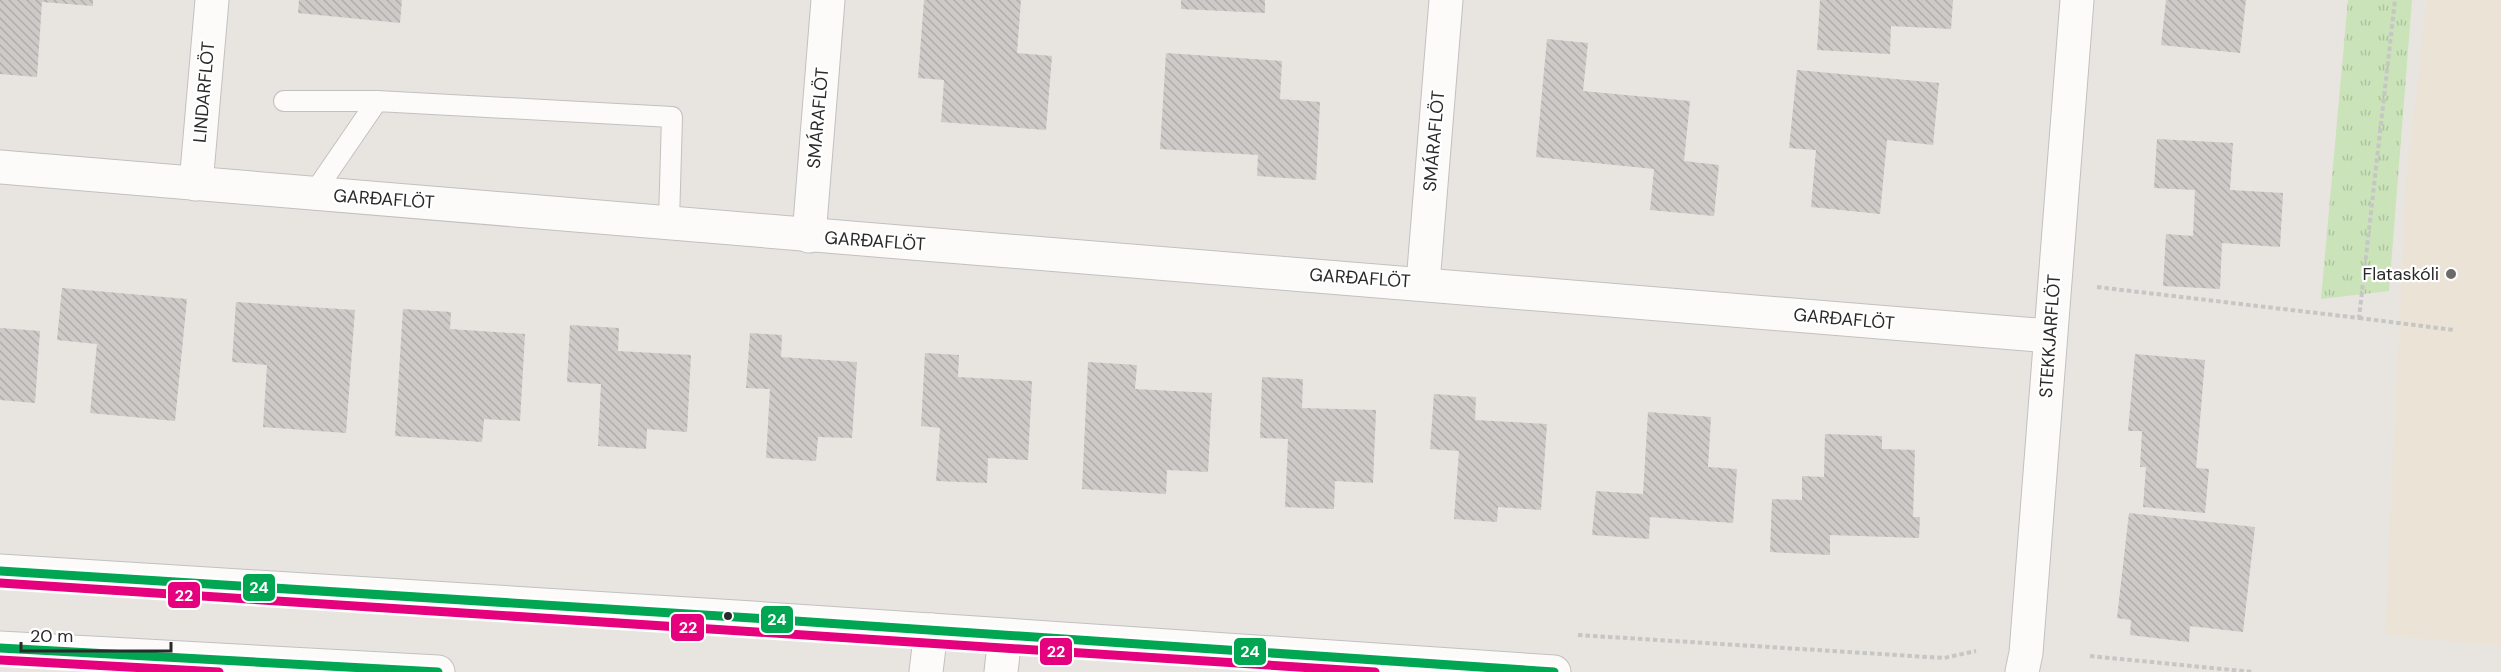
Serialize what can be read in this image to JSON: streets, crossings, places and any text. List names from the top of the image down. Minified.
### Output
{"streets":{"street":["LINDARFLÖT","SMÁRAFLÖT","GARÐAFLÖT","STEKKJARFLÖT"]},"crossings":[["LINDARFLÖT","GARÐAFLÖT"],["SMÁRAFLÖT","GARÐAFLÖT"],["GARÐAFLÖT","STEKKJARFLÖT"]],"places":["Flataskóli"],"lines":["transit line 24","transit line 22"],"scale_bar":"20 m"}
